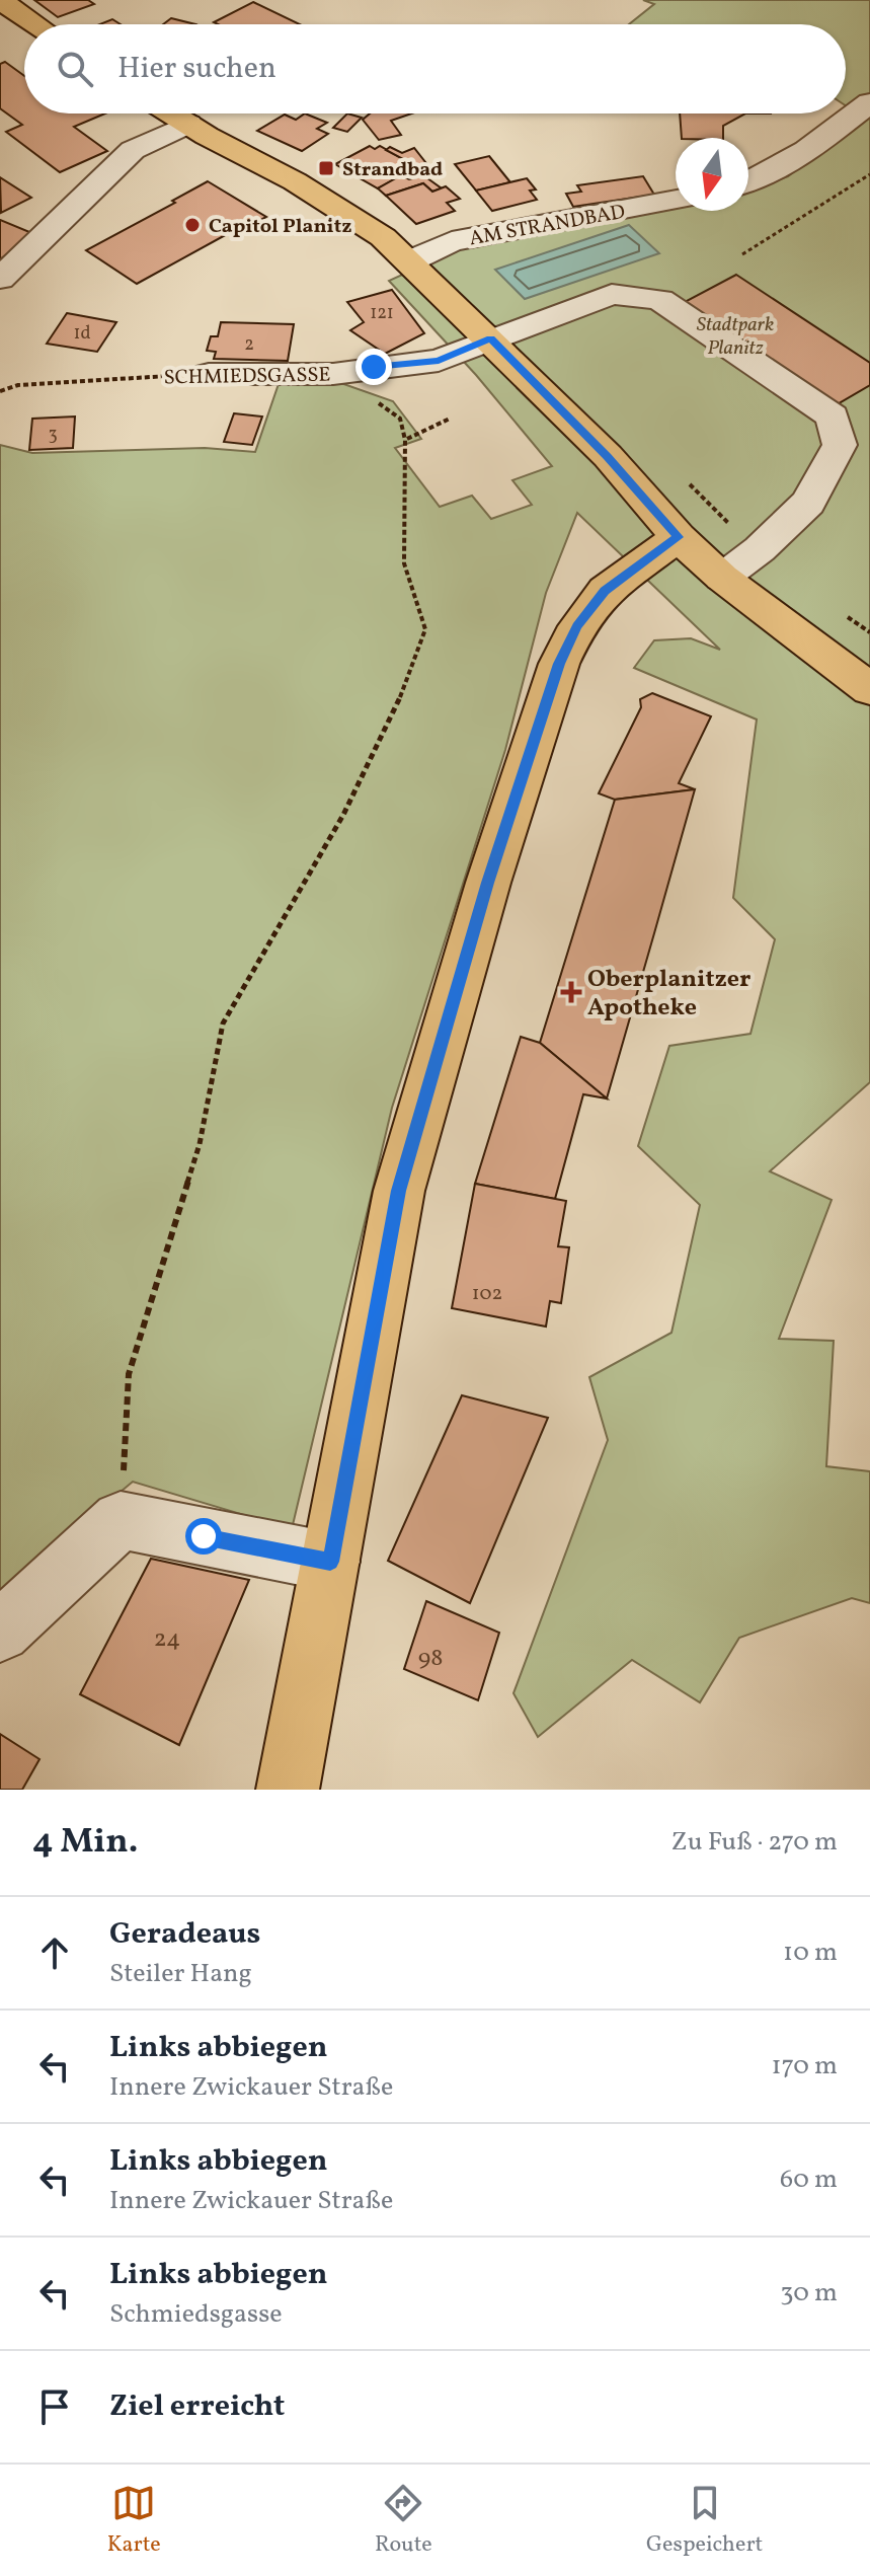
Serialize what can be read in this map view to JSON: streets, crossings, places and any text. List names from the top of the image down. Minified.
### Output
{"streets":{"street":["AM STRANDBAD","SCHMIEDSGASSE"]},"parks":["Stadtpark Planitz"],"places":{"transit":["Strandbad"],"other":["Capitol Planitz"],"health":["Oberplanitzer Apotheke"]},"house_numbers":["121","1d","2","3","102","24","98"],"north":"bottom","page":{"search":"Hier suchen","heading":["4 Min.","Zu Fuß · 270 m"],"list":[["Geradeaus","Steiler Hang","10 m"],["Links abbiegen","Innere Zwickauer Straße","170 m"],["Links abbiegen","Innere Zwickauer Straße","60 m"],["Links abbiegen","Schmiedsgasse","30 m"],"Ziel erreicht"],"nav":["Karte","Route","Gespeichert"]}}
